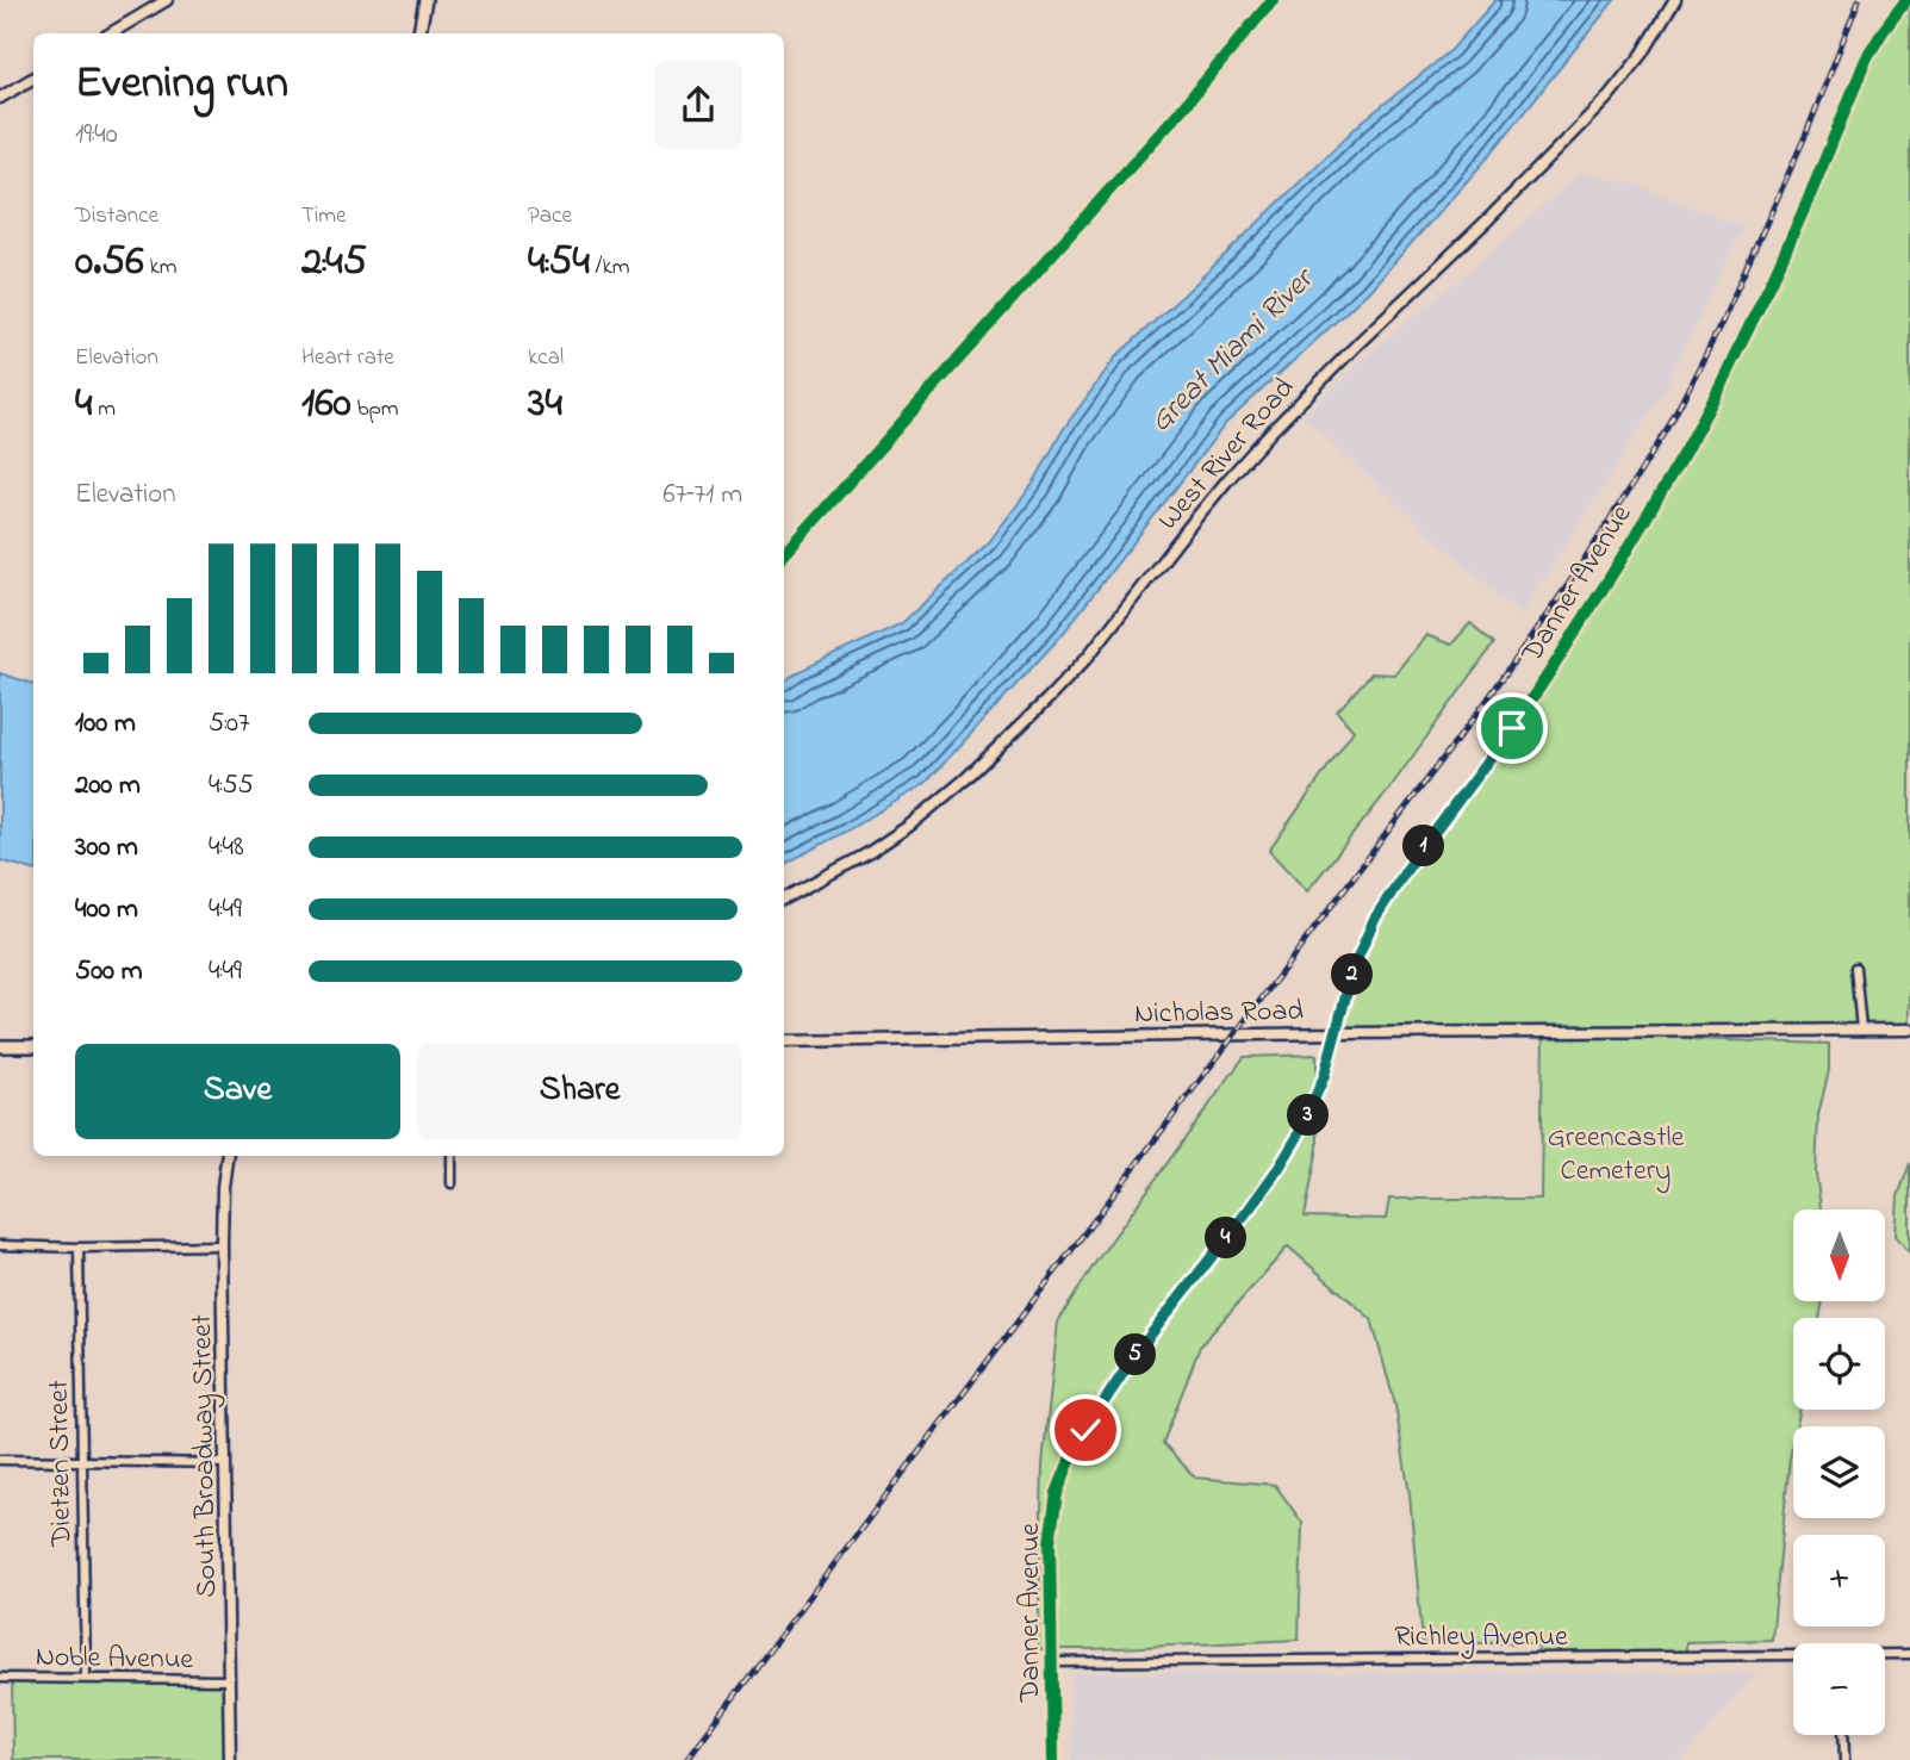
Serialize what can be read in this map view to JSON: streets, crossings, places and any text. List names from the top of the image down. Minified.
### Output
{"streets":{"street":["West River Road","Danner Avenue","Nicholas Road","South Broadway Street","Dietzen Street","Richley Avenue","Noble Avenue"]},"crossings":[["Danner Avenue","Nicholas Road"],["Danner Avenue","Richley Avenue"],["South Broadway Street","Noble Avenue"],["Dietzen Street","Noble Avenue"]],"water":["Great Miami River"],"parks":["Greencastle Cemetery"],"north":"bottom","page":{"heading":["Evening run","19:40"],"stats":[["Distance","0.56 km"],["Time","2:45"],["Pace","4:54 /km"],["Elevation","4 m"],["Heart rate","160 bpm"],["kcal","34"]],"chart":["Elevation","67–71 m"],"list":[{"name":"100 m","note":"5:07"},{"name":"200 m","note":"4:55"},{"name":"300 m","note":"4:48"},{"name":"400 m","note":"4:49"},{"name":"500 m","note":"4:49"}],"pins":["1","2","3","4","5"],"buttons":["Save","Share"],"map_buttons":["+","−"]}}
